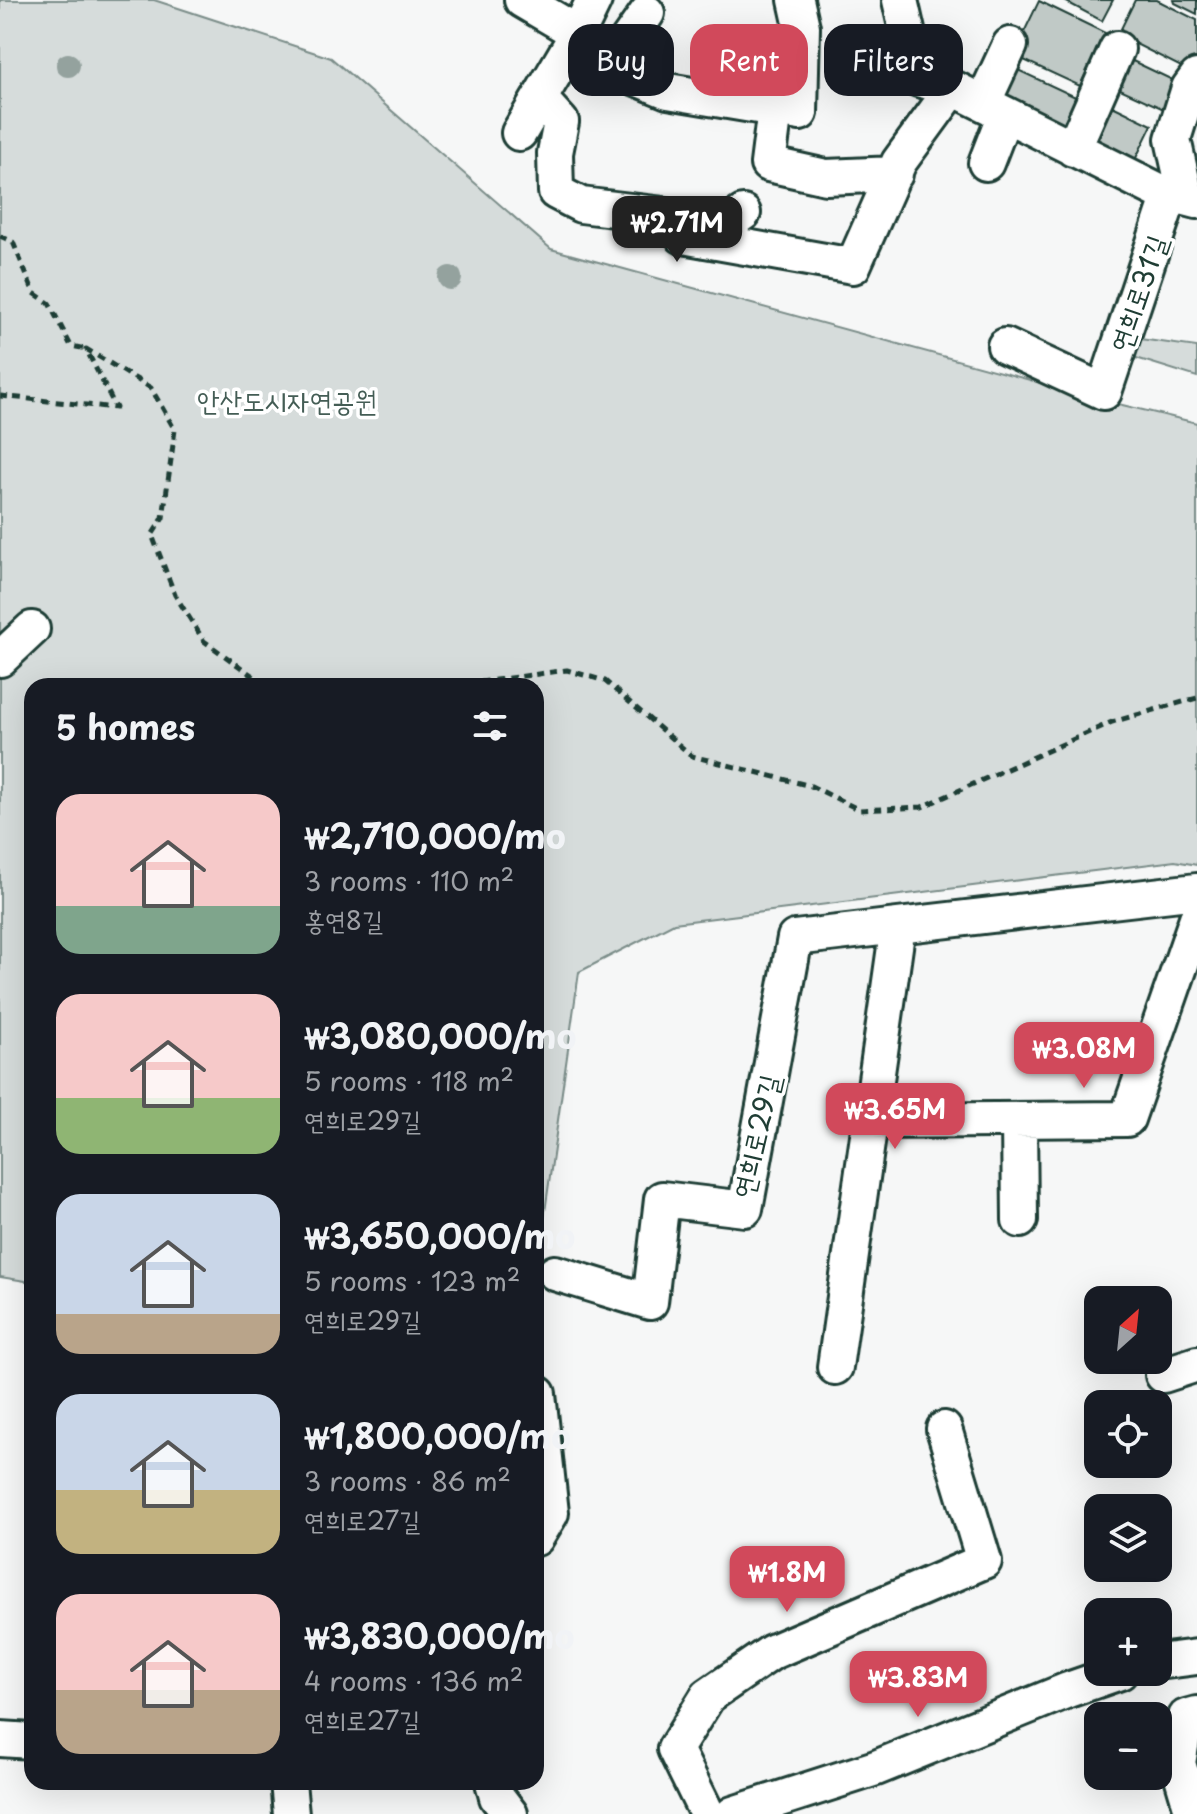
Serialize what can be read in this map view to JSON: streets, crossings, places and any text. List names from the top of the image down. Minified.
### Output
{"streets":{"street":["연희로31길","연희로29길"]},"parks":["안산도시자연공원"],"north":"top right","page":{"chip":["Buy","Rent","Filters"],"price":["₩2.71M","₩3.08M","₩3.65M","₩1.8M","₩3.83M"],"heading":"5 homes","list":[{"name":"₩2,710,000/mo","note":"3 rooms · 110 m² · 홍연8길"},{"name":"₩3,080,000/mo","note":"5 rooms · 118 m² · 연희로29길"},{"name":"₩3,650,000/mo","note":"5 rooms · 123 m² · 연희로29길"},{"name":"₩1,800,000/mo","note":"3 rooms · 86 m² · 연희로27길"},{"name":"₩3,830,000/mo","note":"4 rooms · 136 m² · 연희로27길"}],"map_buttons":["+","−"]}}
